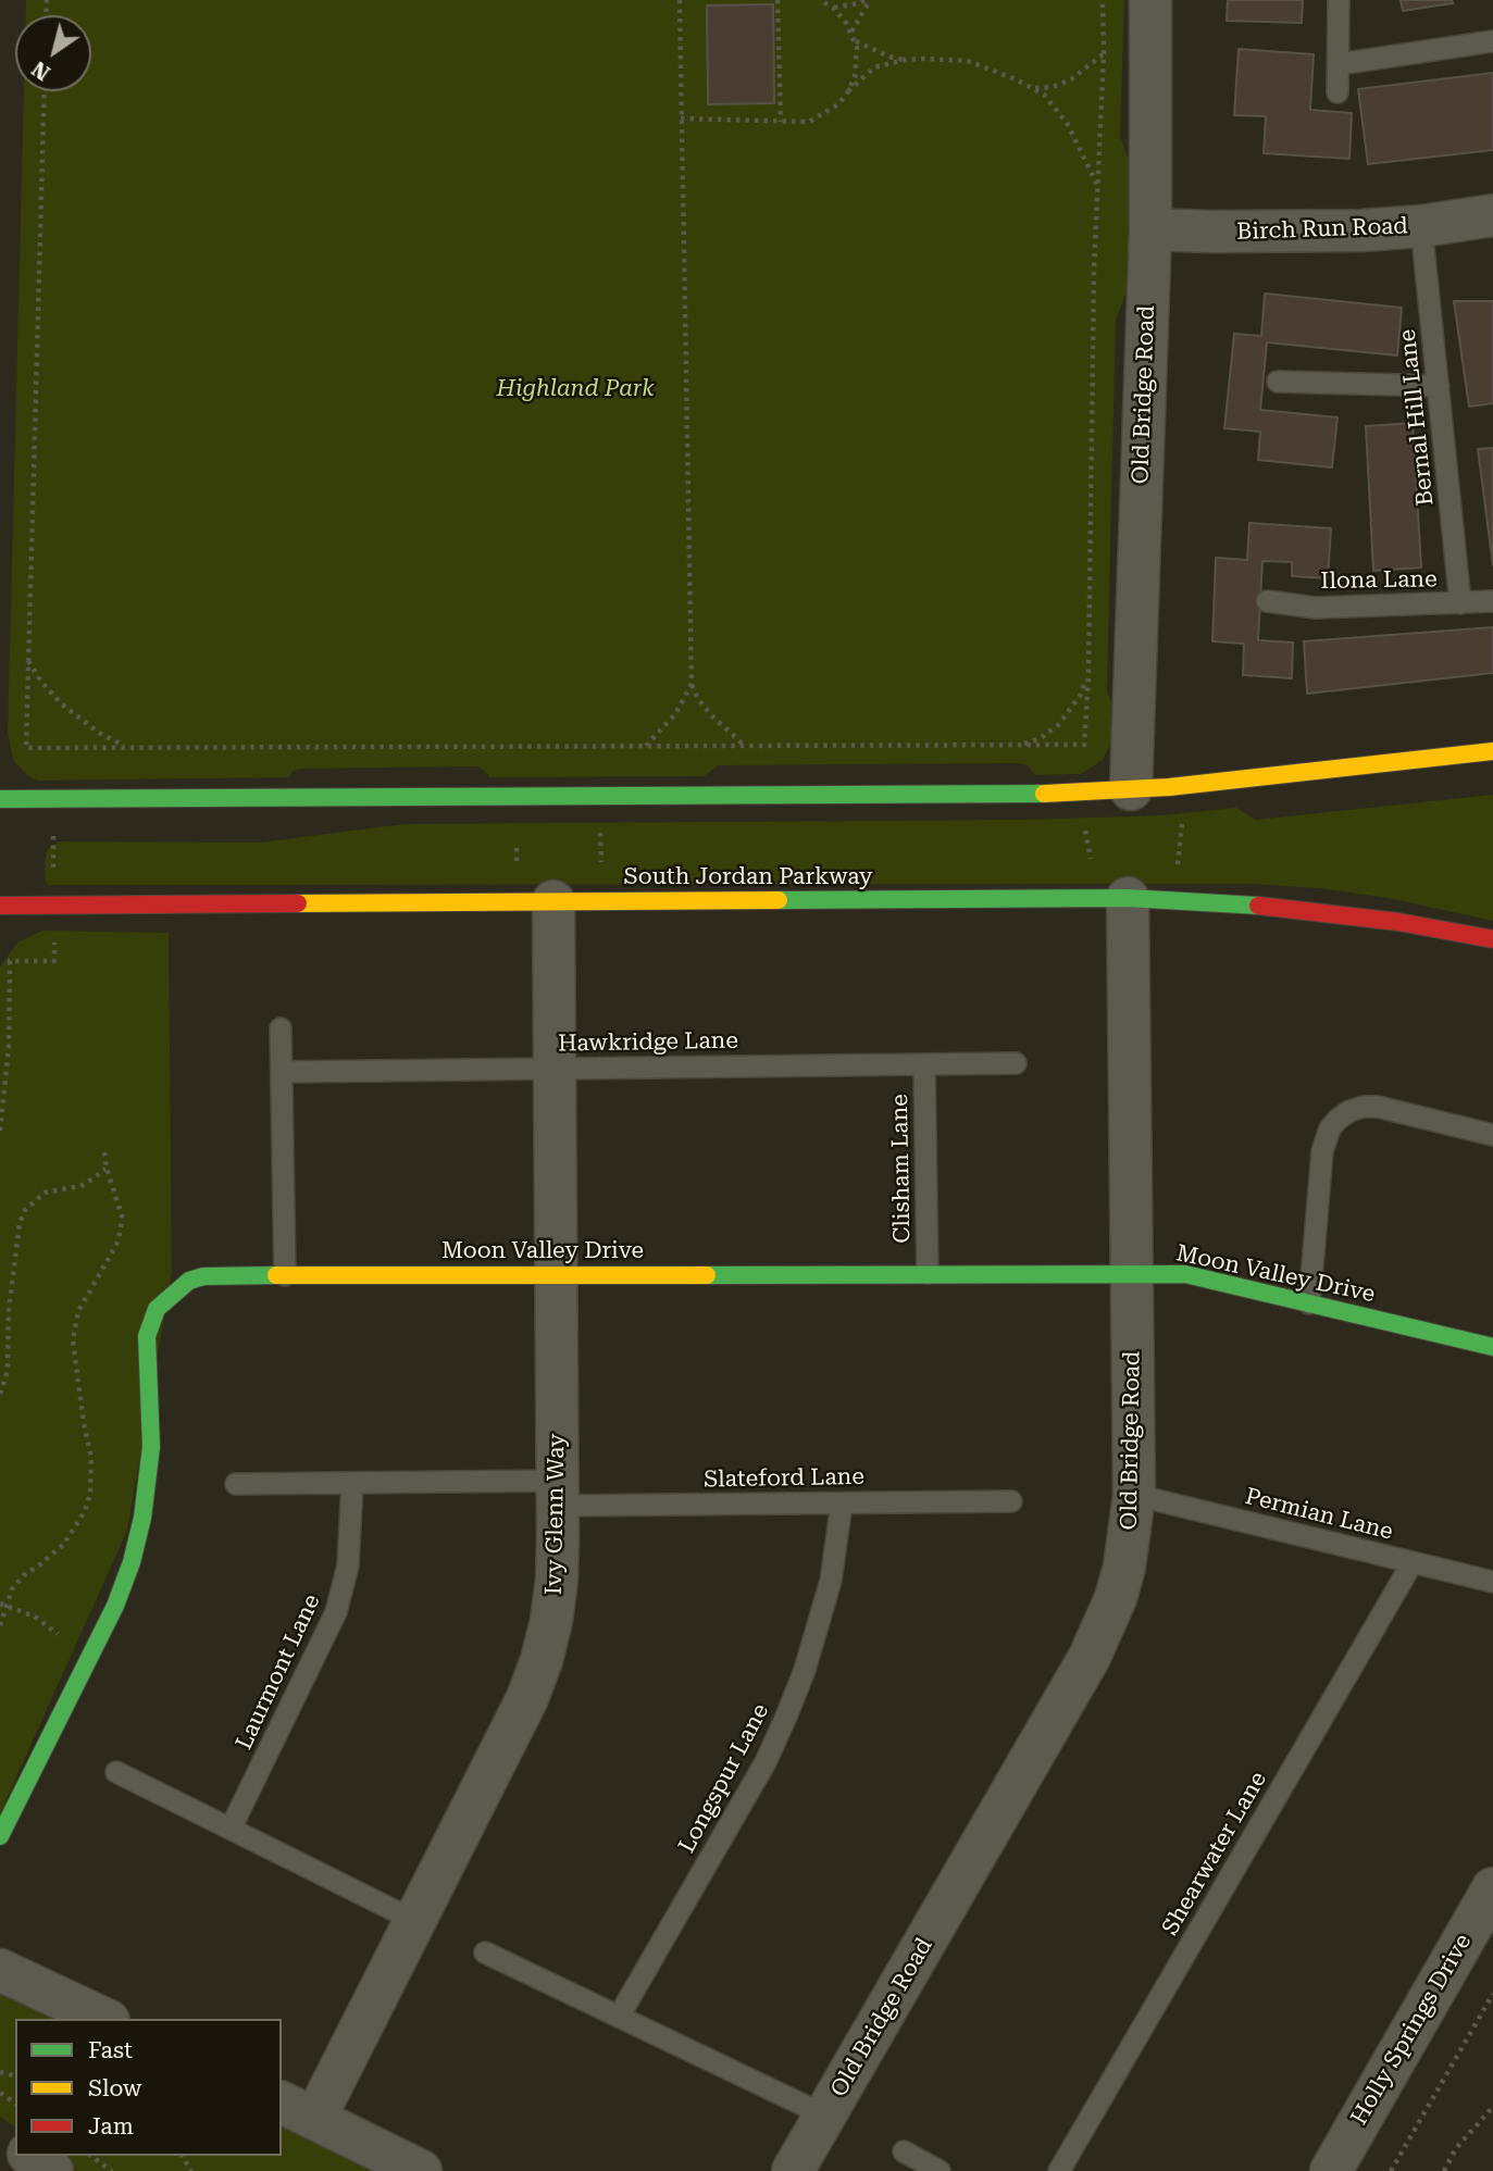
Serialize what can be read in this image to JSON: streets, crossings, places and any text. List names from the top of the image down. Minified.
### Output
{"streets":{"street":["Birch Run Road","Old Bridge Road","South Jordan Parkway","Moon Valley Drive","Ivy Glenn Way","Holly Springs Drive"],"lane":["Bernal Hill Lane","Ilona Lane","Hawkridge Lane","Clisham Lane","Slateford Lane","Permian Lane","Laurmont Lane","Longspur Lane","Shearwater Lane"]},"crossings":[["Birch Run Road","Old Bridge Road"],["Birch Run Road","Bernal Hill Lane"],["Old Bridge Road","South Jordan Parkway"],["Old Bridge Road","Moon Valley Drive"],["Old Bridge Road","Permian Lane"],["Bernal Hill Lane","Ilona Lane"],["South Jordan Parkway","Ivy Glenn Way"],["Hawkridge Lane","Clisham Lane"],["Hawkridge Lane","Ivy Glenn Way"],["Clisham Lane","Moon Valley Drive"],["Moon Valley Drive","Ivy Glenn Way"],["Slateford Lane","Ivy Glenn Way"],["Slateford Lane","Laurmont Lane"],["Slateford Lane","Longspur Lane"],["Permian Lane","Shearwater Lane"]],"parks":["Highland Park"],"legend":["Fast","Slow","Jam"],"north":"bottom left"}
